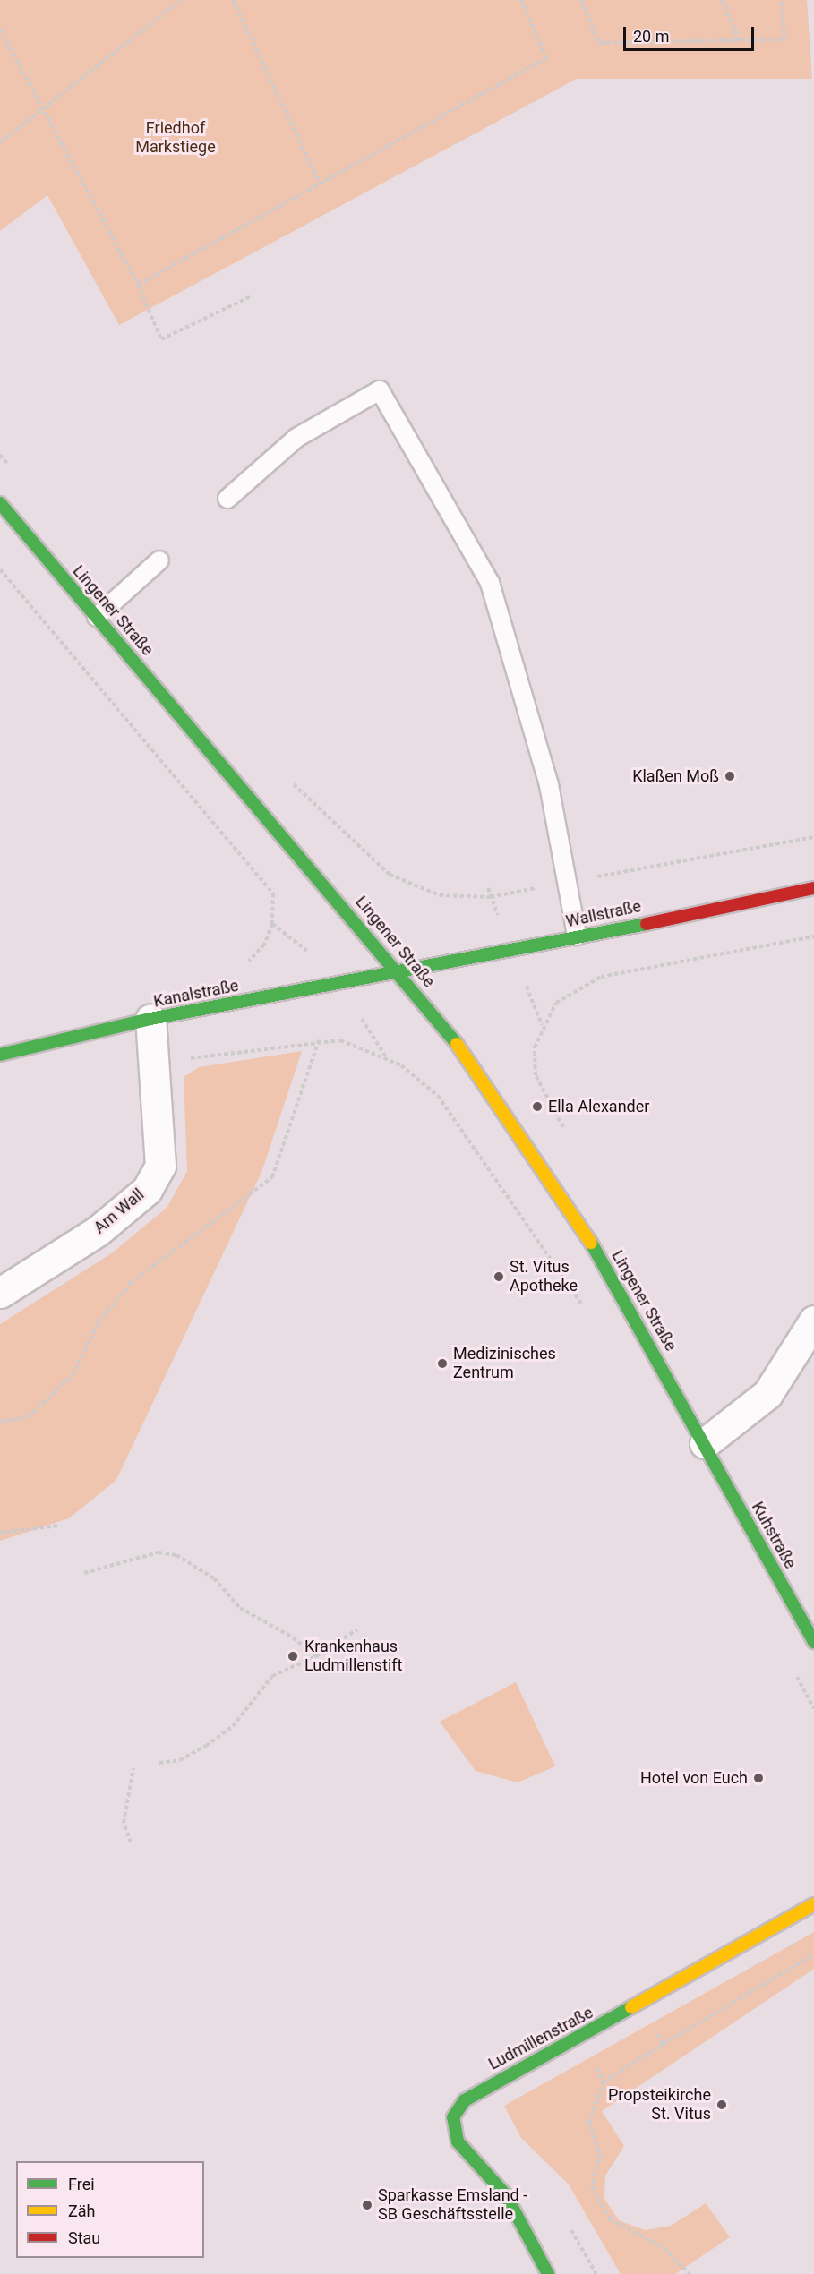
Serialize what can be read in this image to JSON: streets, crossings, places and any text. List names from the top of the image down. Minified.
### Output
{"streets":{"street":["Lingener Straße","Wallstraße","Kanalstraße","Am Wall","Kuhstraße","Ludmillenstraße"]},"crossings":[["Lingener Straße","Wallstraße"],["Lingener Straße","Kanalstraße"],["Lingener Straße","Kuhstraße"],["Wallstraße","Kanalstraße"],["Kanalstraße","Am Wall"]],"parks":["Friedhof Markstiege"],"places":["Klaßen Moß","Ella Alexander","St. Vitus Apotheke","Medizinisches Zentrum","Krankenhaus Ludmillenstift","Hotel von Euch","Propsteikirche St. Vitus","Sparkasse Emsland - SB Geschäftsstelle"],"legend":["Frei","Zäh","Stau"],"scale_bar":"20 m"}
